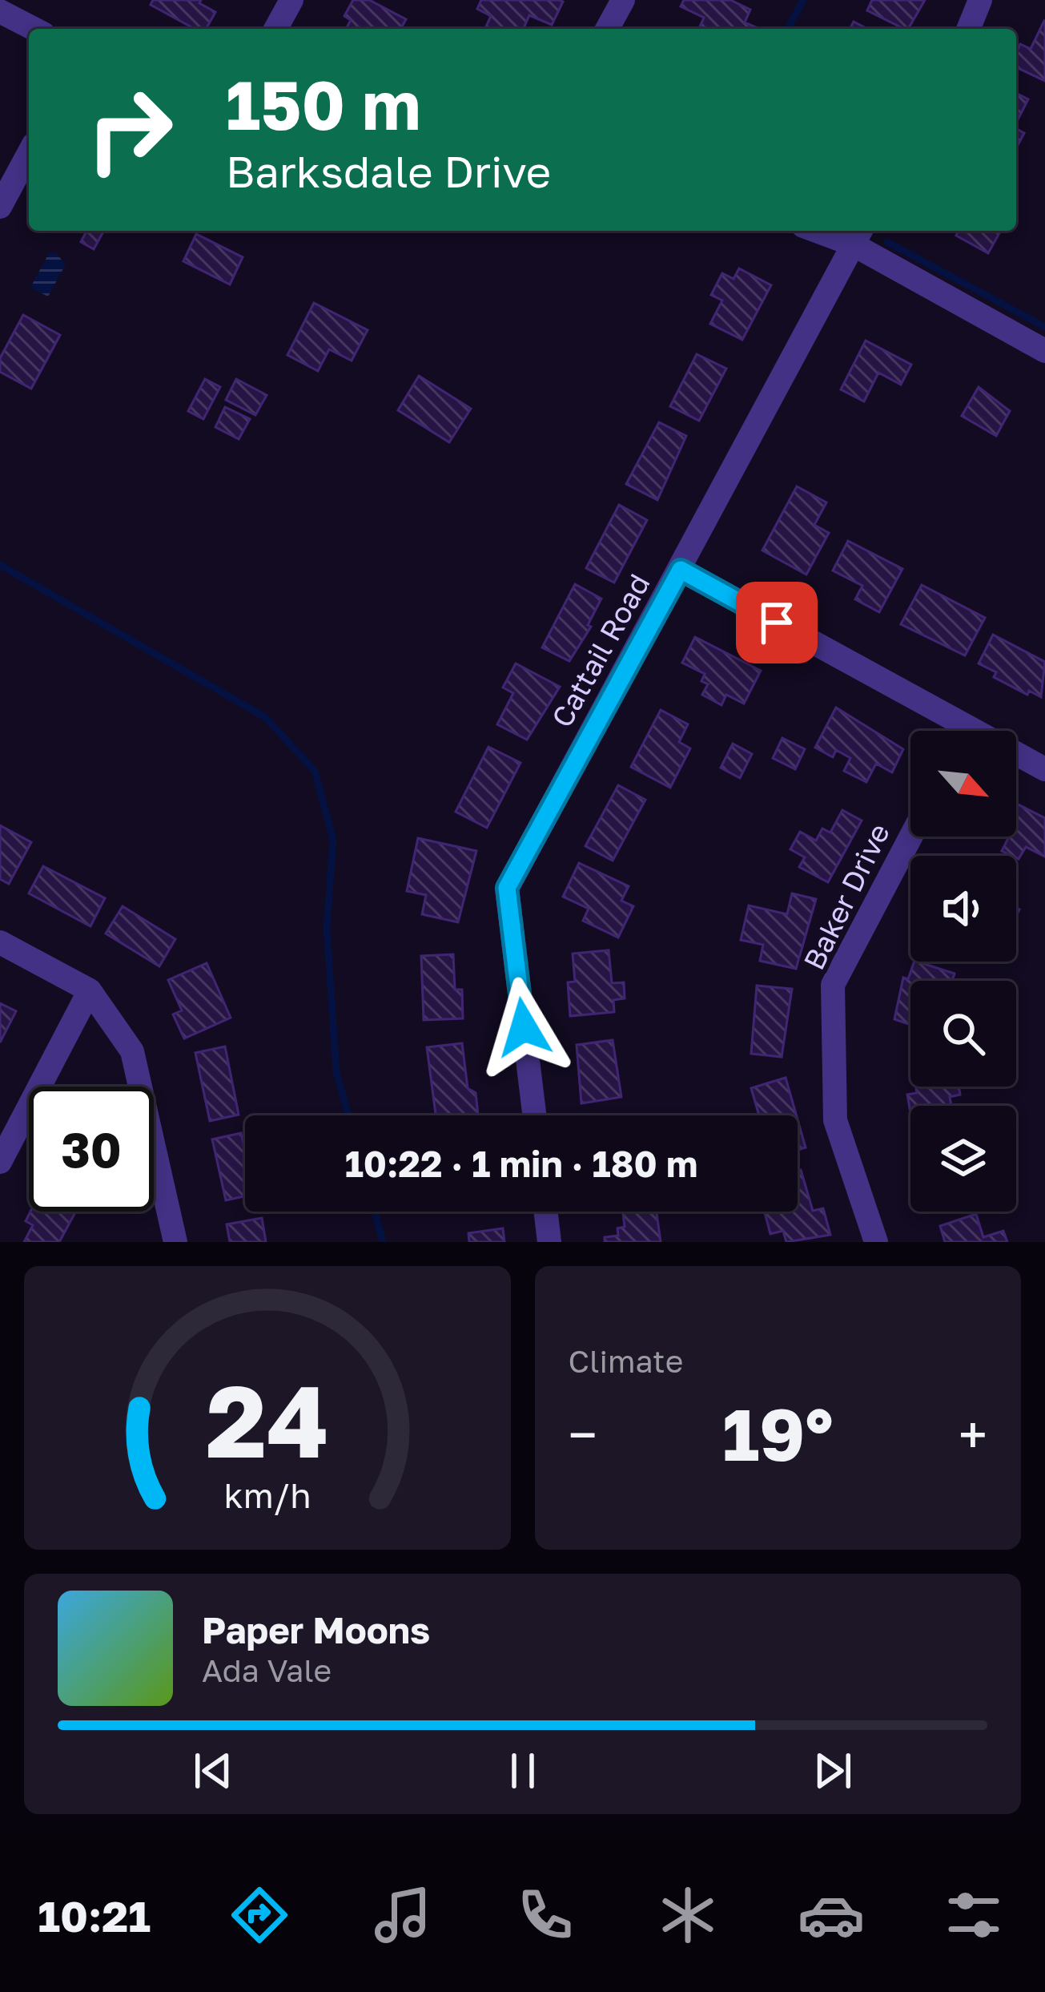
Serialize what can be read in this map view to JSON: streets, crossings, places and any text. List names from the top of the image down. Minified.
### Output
{"streets":{"street":["Cattail Road","Baker Drive"]},"north":"bottom right","page":{"turn":["150 m","Barksdale Drive"],"limit":"30","trip":"10:22 · 1 min · 180 m","tile":"Climate","heat":["−","19°","+"],"song":["Paper Moons","Ada Vale"],"tabs":"10:21","gauge":["24","km/h"]}}
